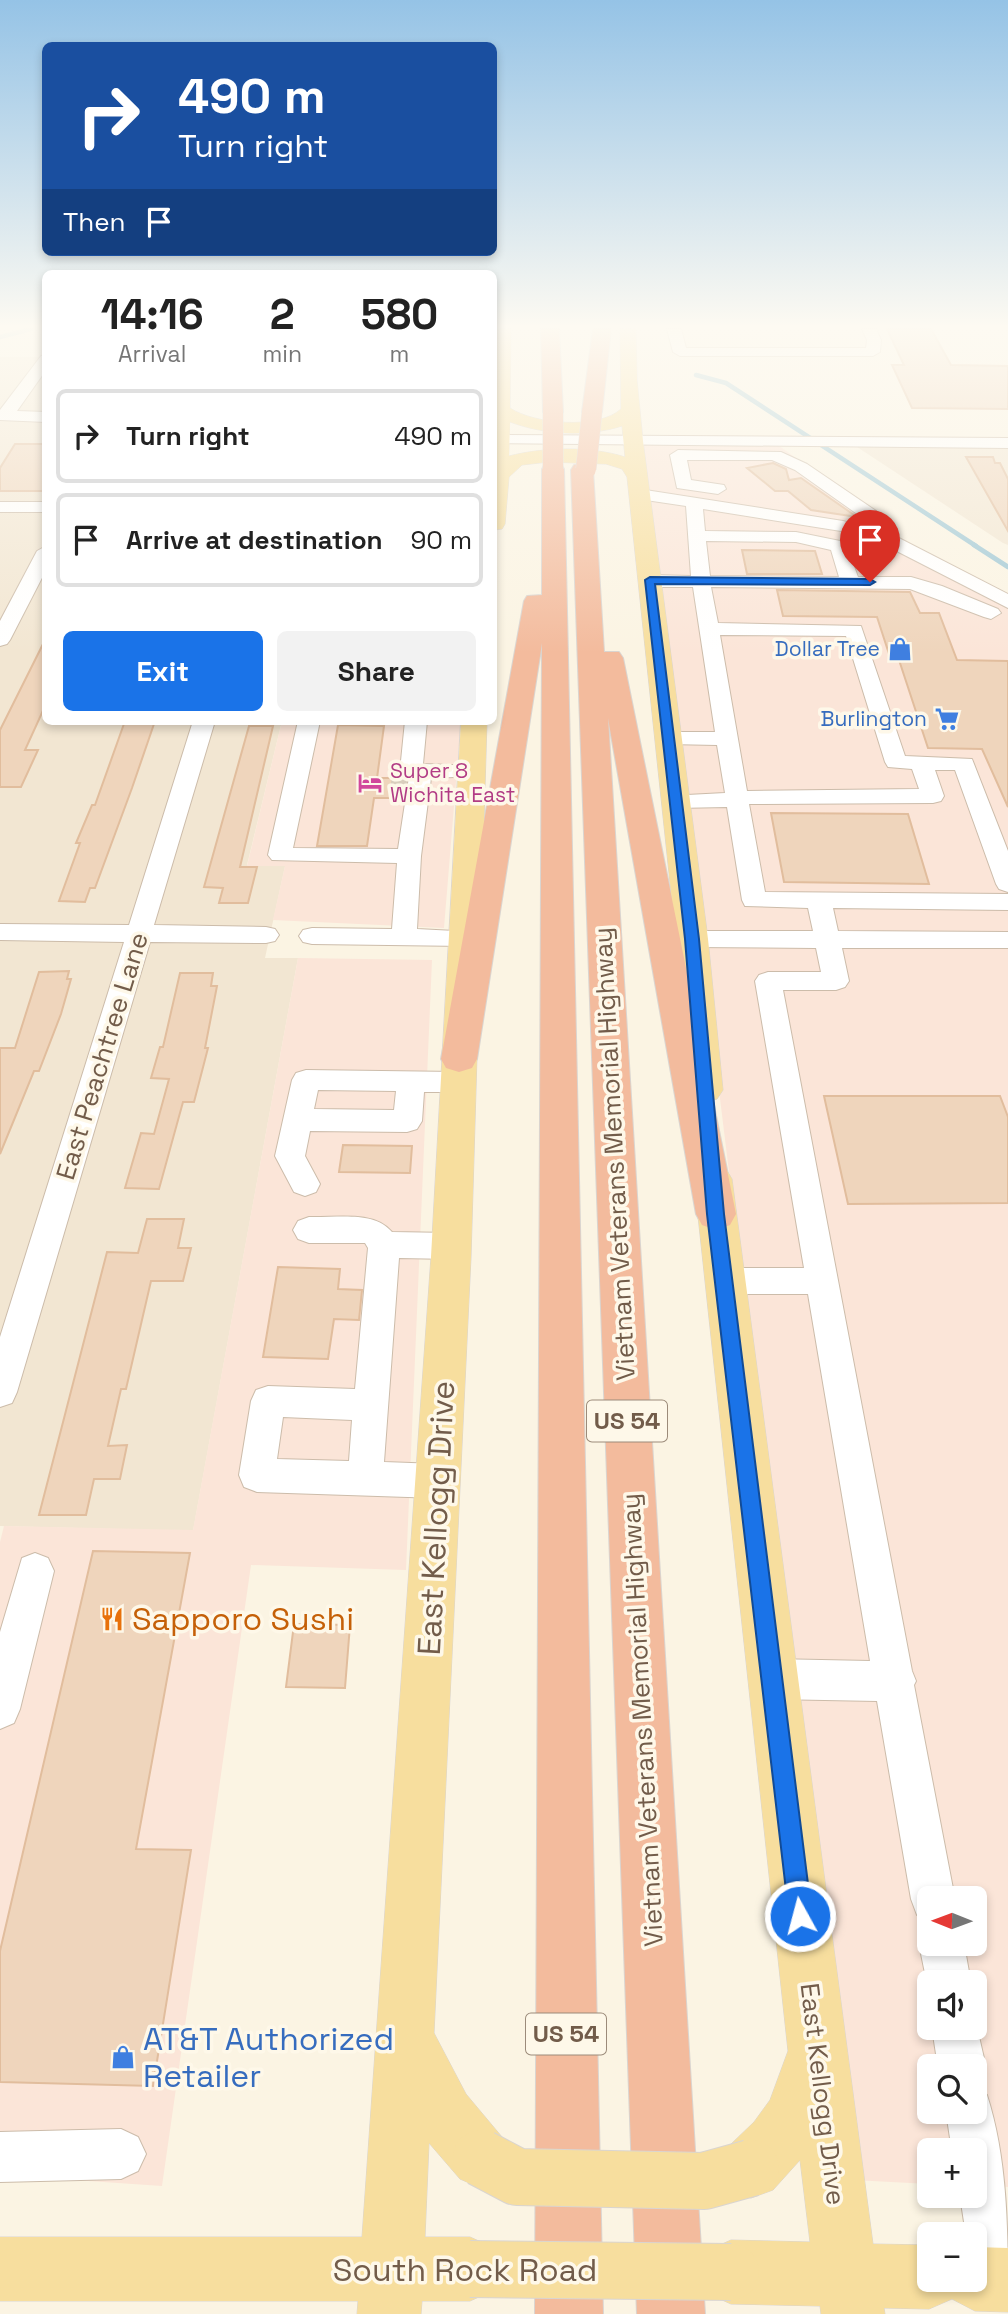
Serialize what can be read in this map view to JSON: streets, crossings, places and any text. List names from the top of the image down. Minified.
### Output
{"streets":{"highway":["Vietnam Veterans Memorial Highway","US 54"],"main road":["East Kellogg Drive","South Rock Road"],"street":["East Peachtree Lane"]},"crossings":[["Vietnam Veterans Memorial Highway","East Kellogg Drive"],["East Kellogg Drive","South Rock Road"]],"places":{"shop":["Dollar Tree","AT&T Authorized Retailer"],"supermarket":["Burlington"],"hotel":["Super 8 Wichita East"],"restaurant":["Sapporo Sushi"]},"north":"left","page":{"turn":["490 m","Turn right"],"then":"Then","eta":["14:16","Arrival","2","min","580","m"],"list":[{"name":"Turn right","value":"490 m"},{"name":"Arrive at destination","value":"90 m"}],"buttons":["Exit","Share"],"map_buttons":["+","−"]}}
